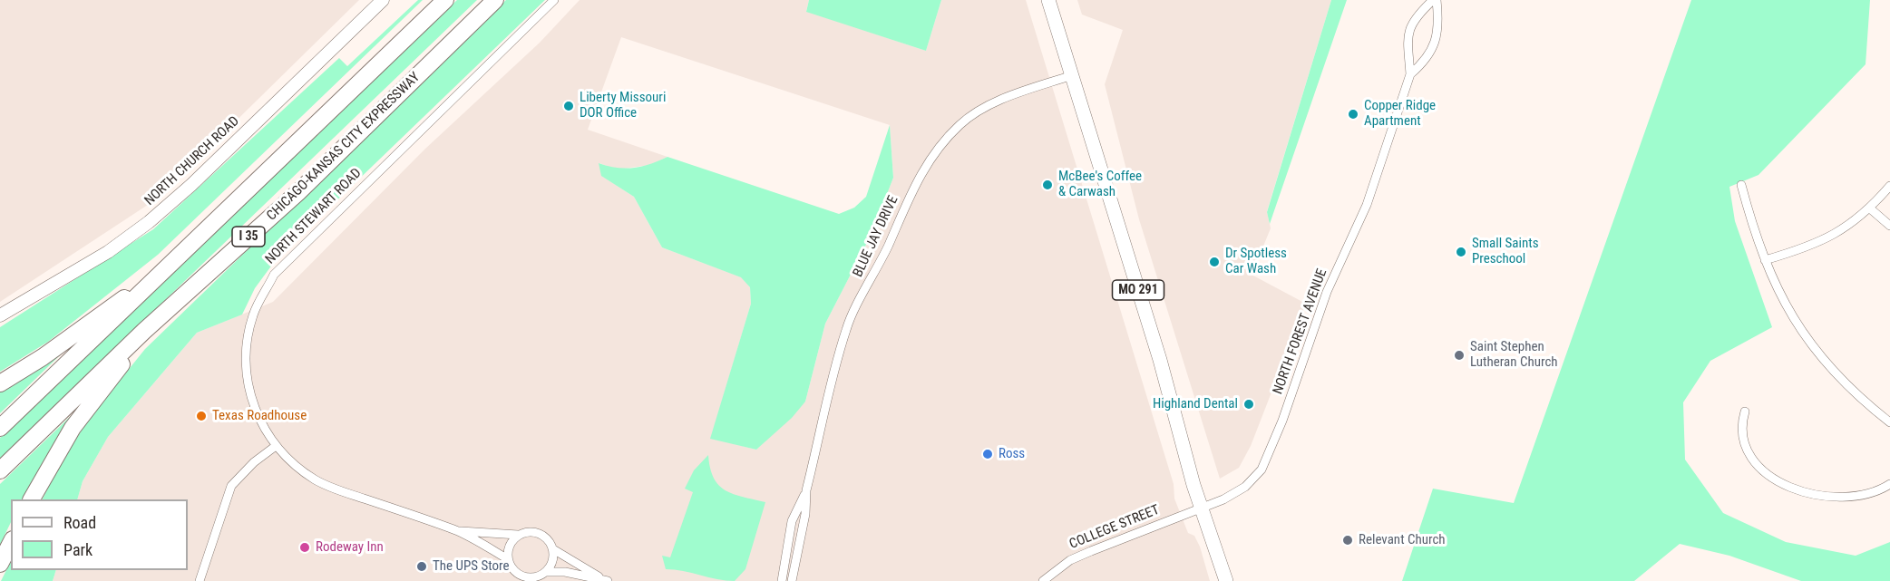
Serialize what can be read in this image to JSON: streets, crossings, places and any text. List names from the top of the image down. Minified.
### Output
{"streets":{"highway":["CHICAGO-KANSAS CITY EXPRESSWAY","I 35"],"main road":["NORTH CHURCH ROAD","MO 291"],"street":["NORTH STEWART ROAD","BLUE JAY DRIVE","NORTH FOREST AVENUE","COLLEGE STREET"]},"crossings":[["BLUE JAY DRIVE","MO 291"],["MO 291","NORTH FOREST AVENUE"],["MO 291","COLLEGE STREET"],["NORTH FOREST AVENUE","COLLEGE STREET"]],"places":["Liberty Missouri DOR Office","Copper Ridge Apartment","McBee's Coffee & Carwash","Small Saints Preschool","Dr Spotless Car Wash","Saint Stephen Lutheran Church","Highland Dental","Texas Roadhouse","Ross","Relevant Church","Rodeway Inn","The UPS Store"],"legend":["Road","Park"]}
